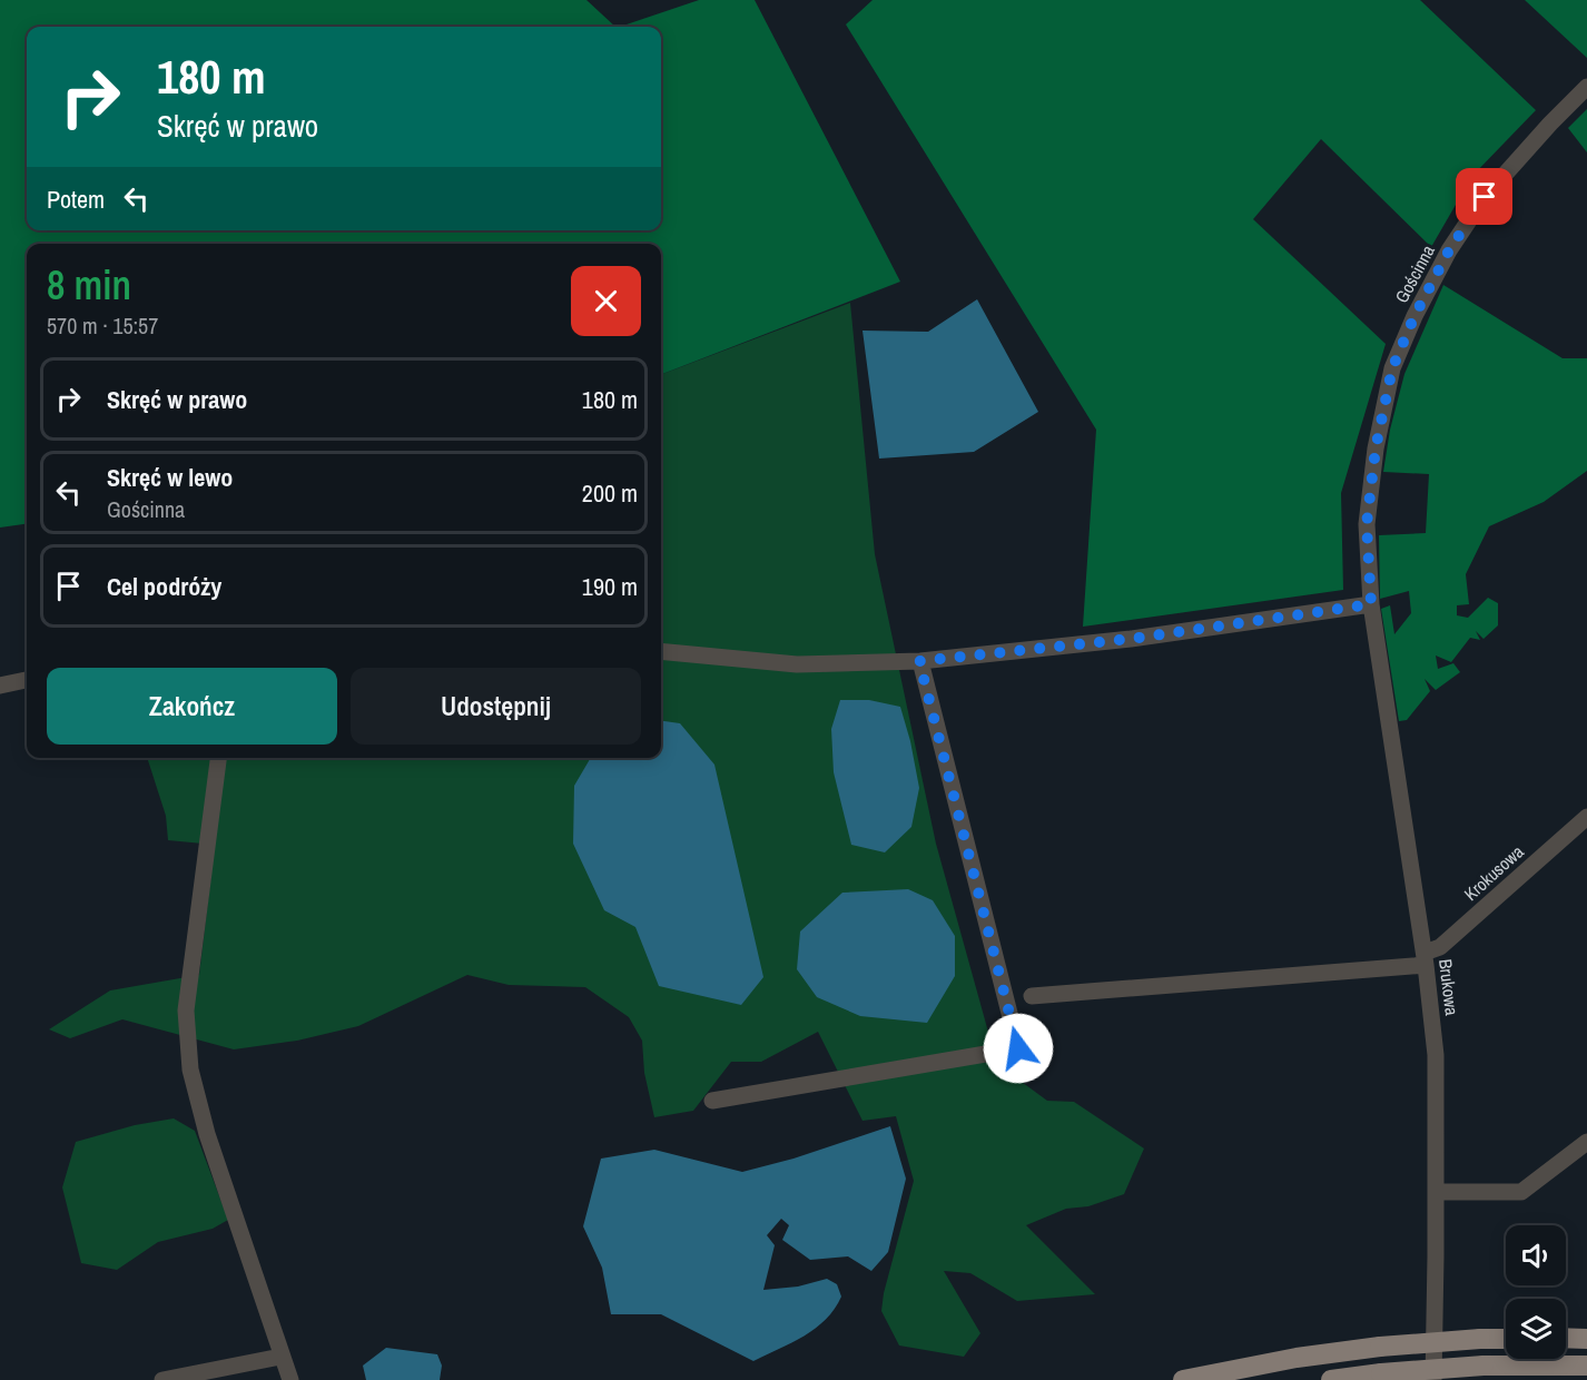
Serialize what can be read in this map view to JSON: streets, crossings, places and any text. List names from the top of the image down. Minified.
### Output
{"streets":{"street":["Gościnna","Krokusowa","Brukowa"]},"crossings":[["Gościnna","Brukowa"],["Krokusowa","Brukowa"]],"page":{"turn":["180 m","Skręć w prawo"],"then":"Potem","heading":["8 min","570 m · 15:57"],"list":[{"name":"Skręć w prawo","value":"180 m"},{"name":"Skręć w lewo","note":"Gościnna","value":"200 m"},{"name":"Cel podróży","value":"190 m"}],"buttons":["Zakończ","Udostępnij"]}}
